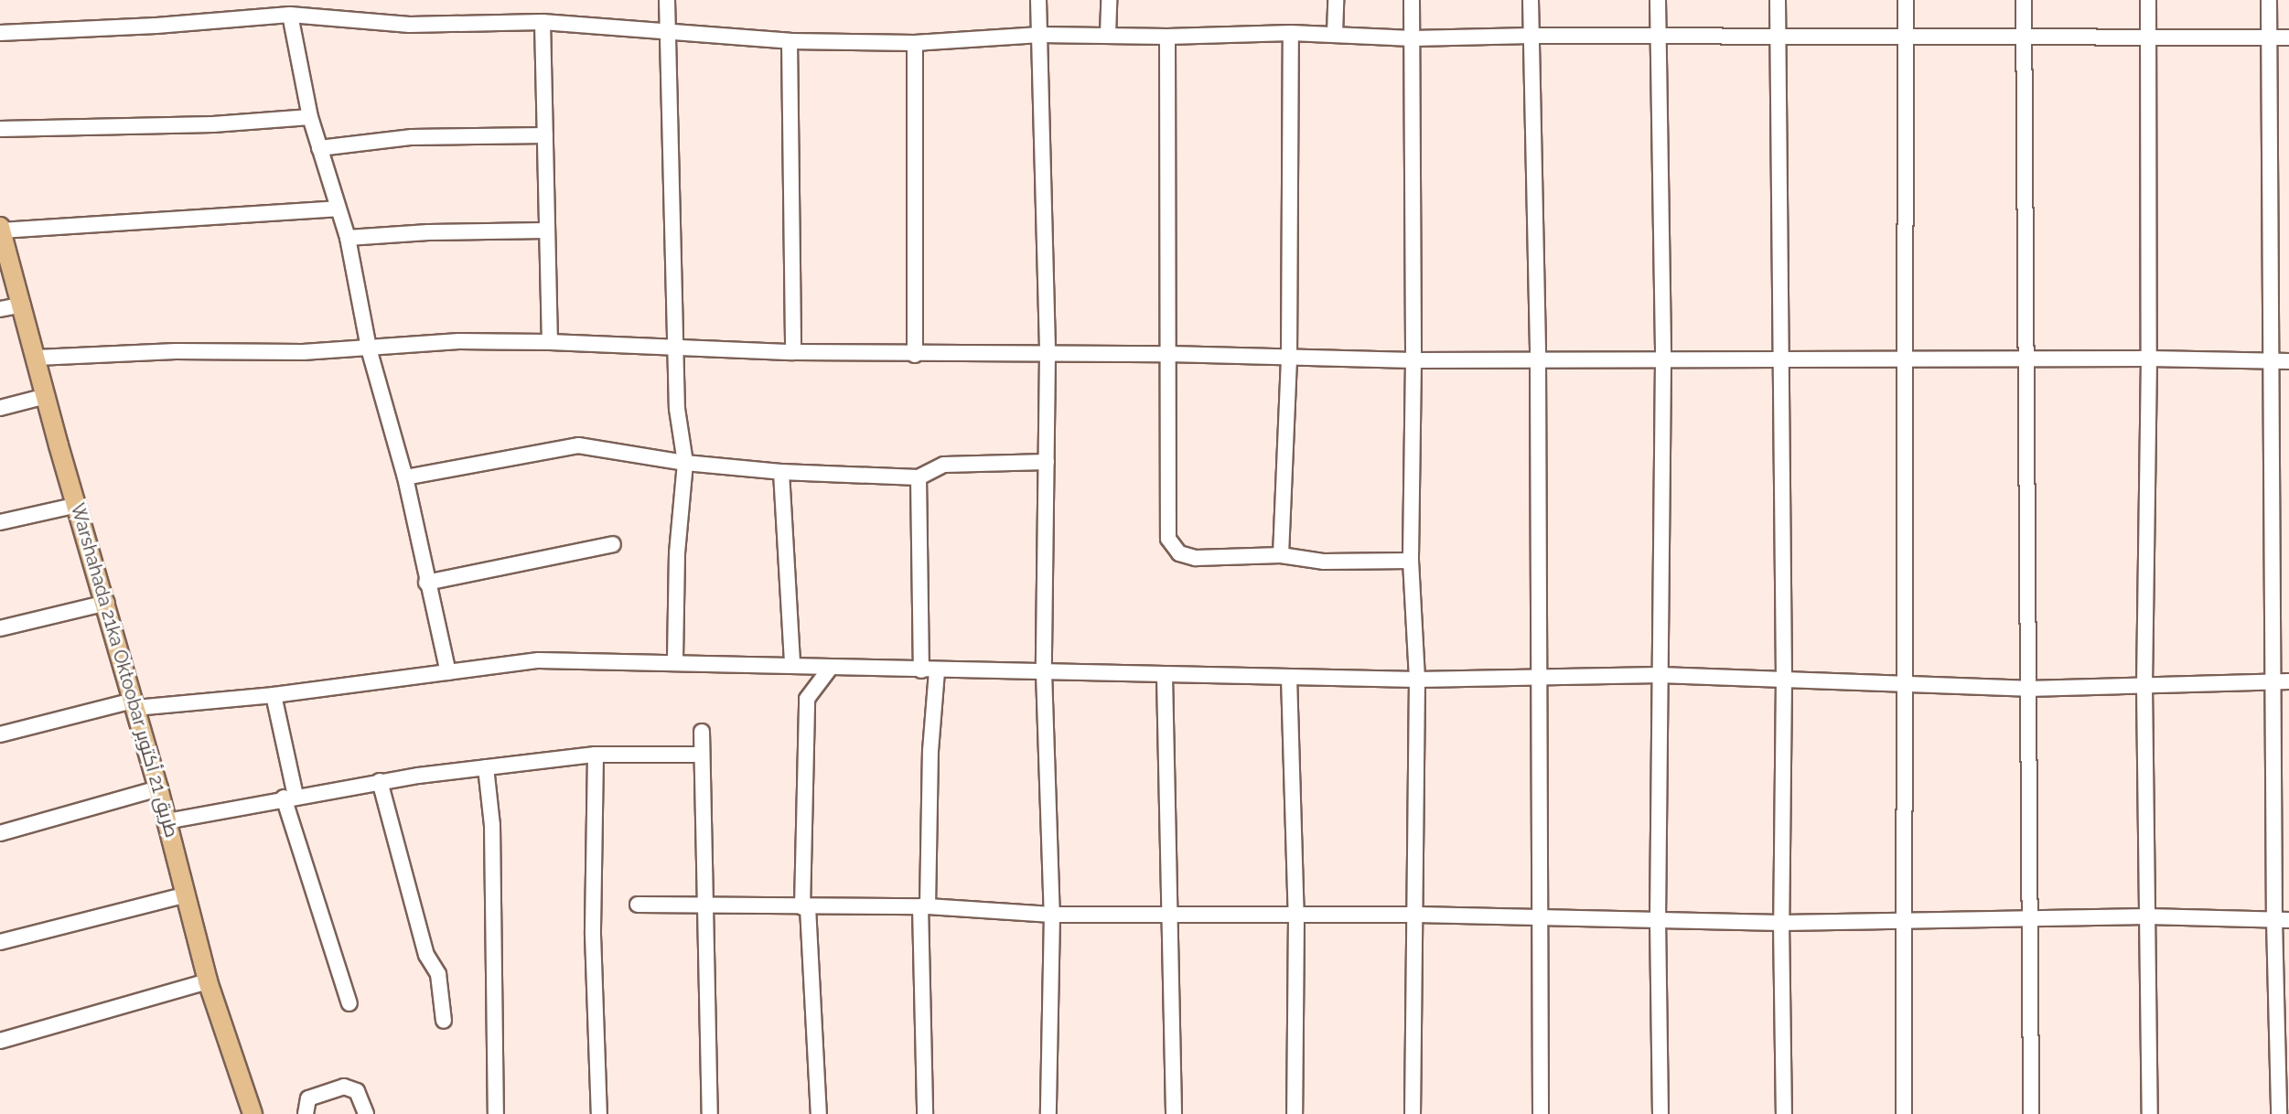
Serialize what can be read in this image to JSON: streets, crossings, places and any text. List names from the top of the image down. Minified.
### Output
{"streets":{"main road":["Warshahada 21ka Oktoobar طريق 21 أكتوبر"]}}
